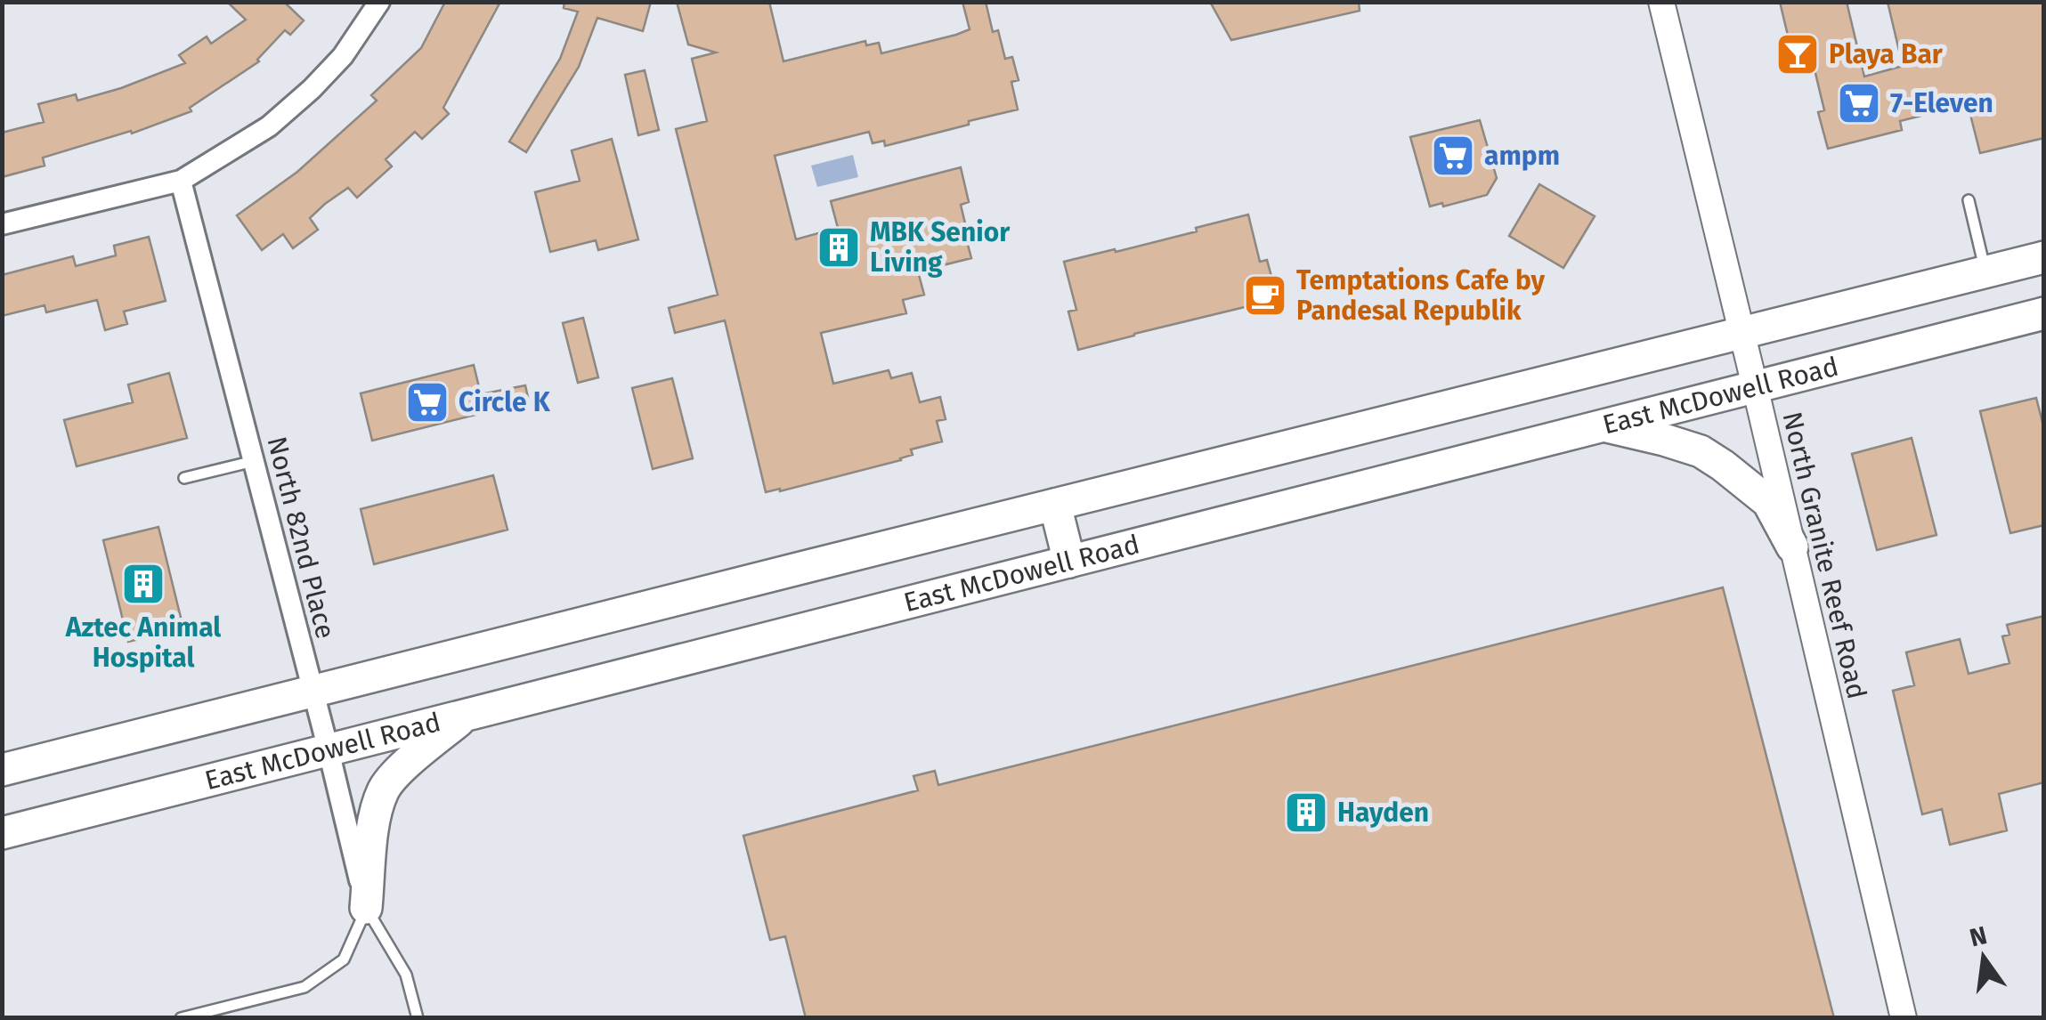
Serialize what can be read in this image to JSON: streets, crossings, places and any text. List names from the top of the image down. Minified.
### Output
{"streets":{"main road":["East McDowell Road"],"street":["North 82nd Place","North Granite Reef Road"]},"crossings":[["East McDowell Road","North 82nd Place"],["East McDowell Road","North Granite Reef Road"]],"places":{"bar":["Playa Bar"],"supermarket":["7-Eleven","ampm","Circle K"],"building":["MBK Senior Living","Aztec Animal Hospital","Hayden"],"cafe":["Temptations Cafe by Pandesal Republik"]},"north":"top"}
